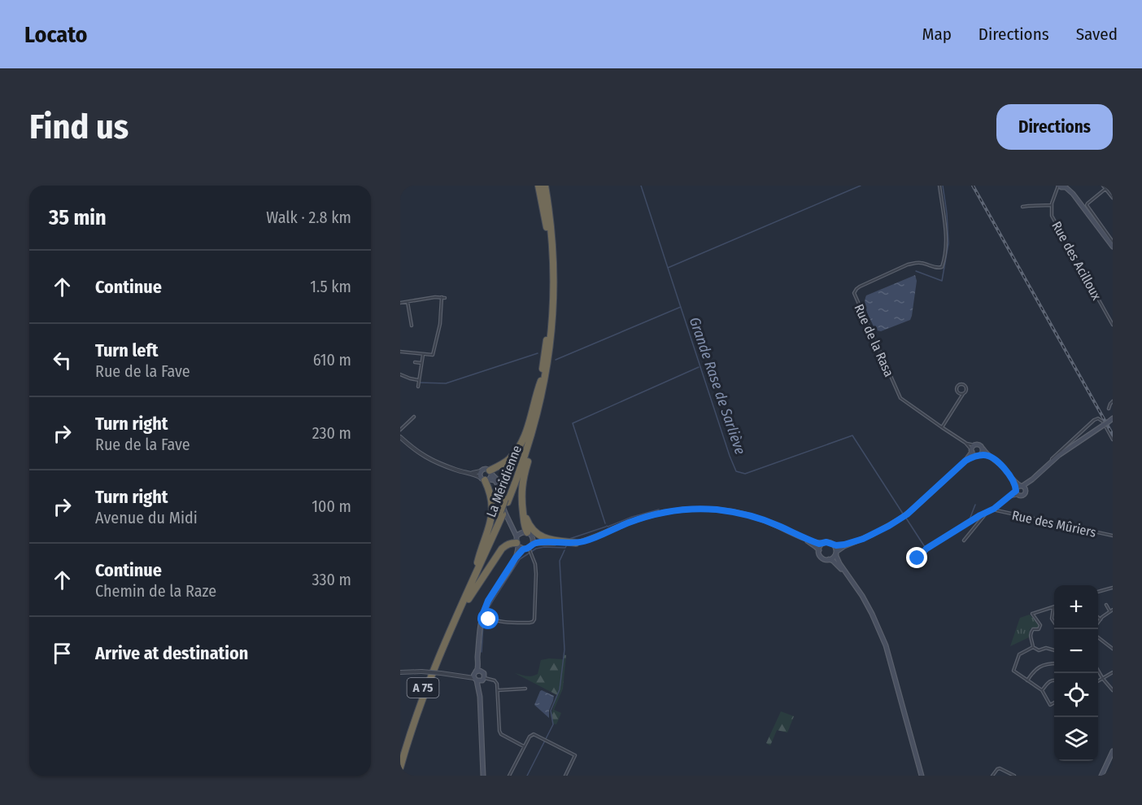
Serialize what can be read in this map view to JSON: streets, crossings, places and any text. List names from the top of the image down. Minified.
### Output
{"streets":{"highway":["La Méridienne","A 75"],"street":["Rue des Acilloux","Rue de la Rasa","Rue des Mûriers"]},"water":["Grande Rase de Sarliève"],"page":{"header":"Locato","nav":["Map","Directions","Saved"],"buttons":"Directions","title":"Find us","heading":["35 min","Walk · 2.8 km"],"list":[["Continue","1.5 km"],["Turn left","Rue de la Fave","610 m"],["Turn right","Rue de la Fave","230 m"],["Turn right","Avenue du Midi","100 m"],["Continue","Chemin de la Raze","330 m"],"Arrive at destination"],"map_buttons":["+","−"]}}
